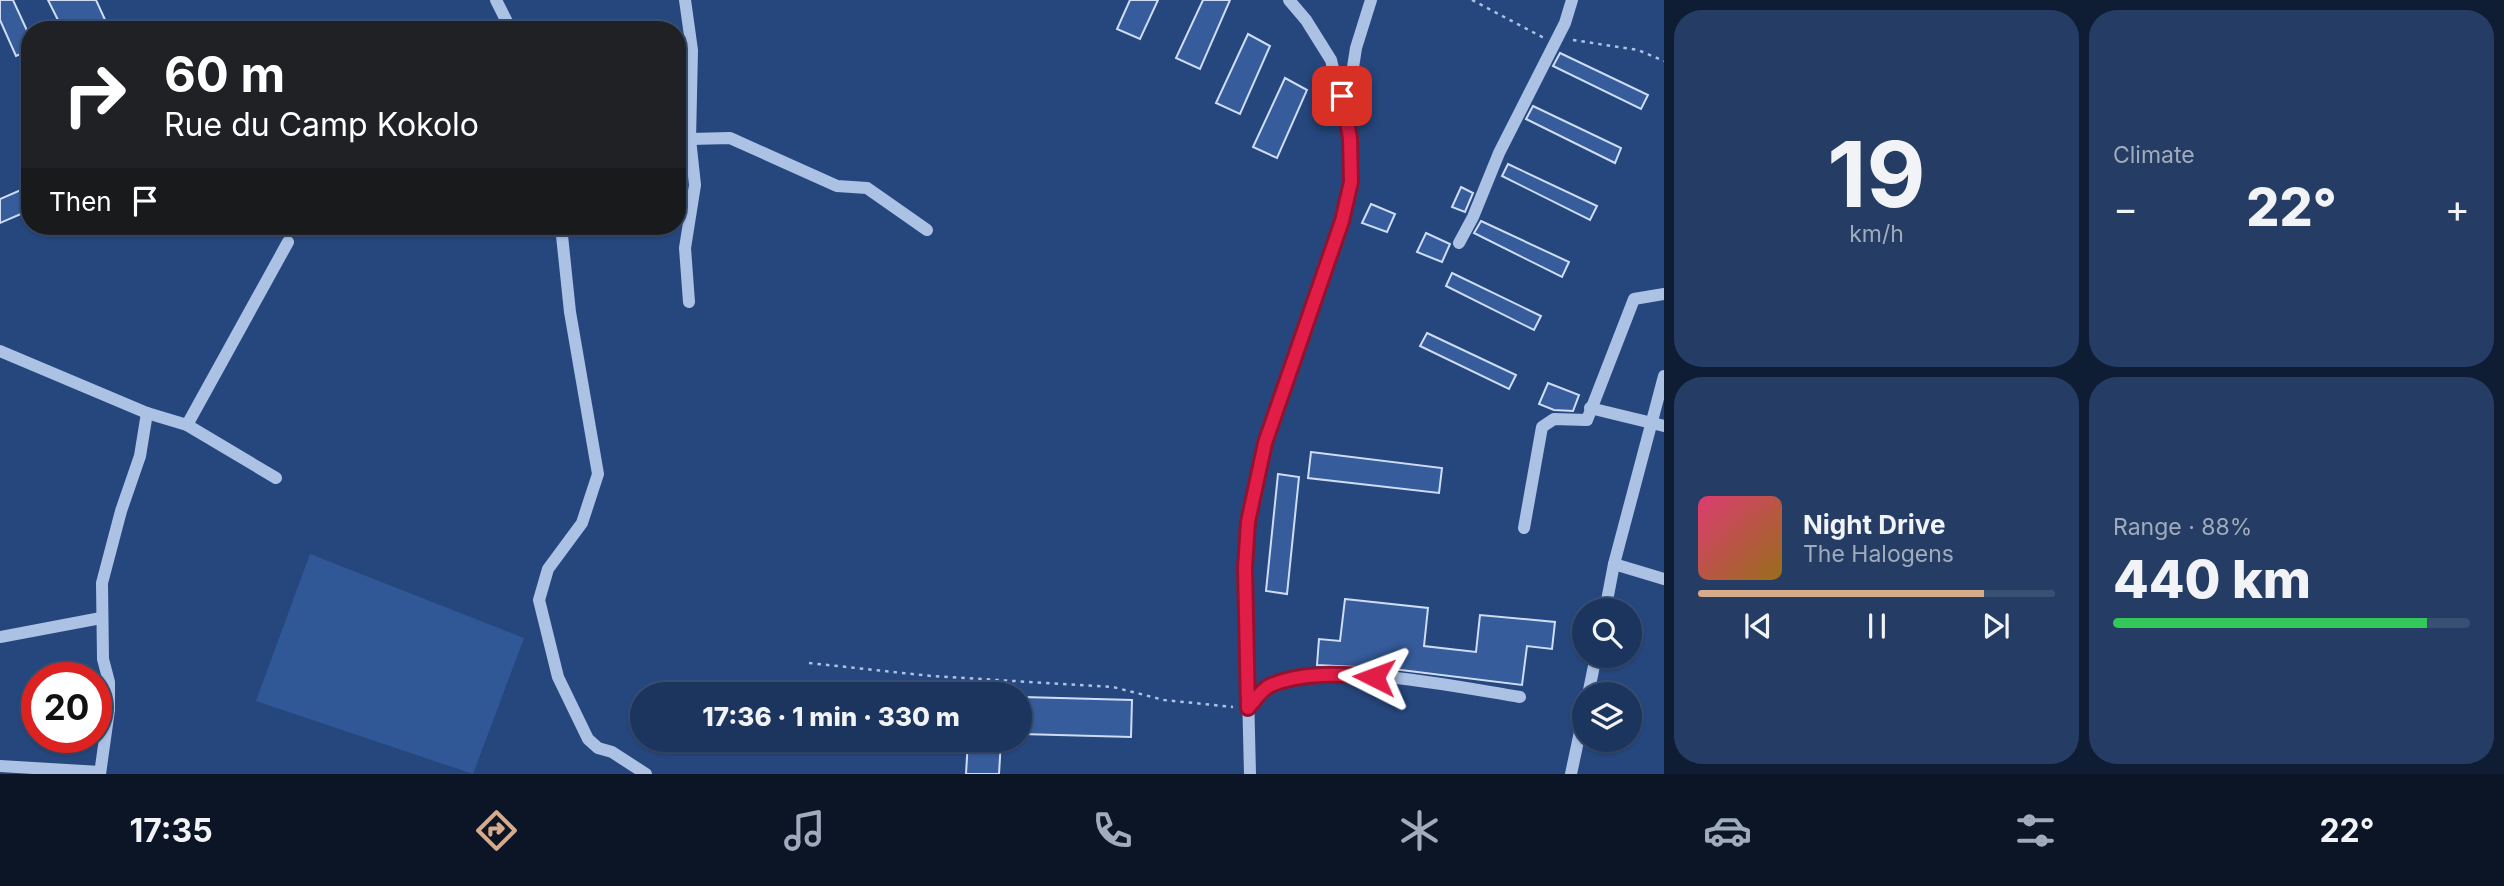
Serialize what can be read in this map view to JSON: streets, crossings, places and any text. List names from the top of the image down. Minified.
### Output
{"page":{"tile":[["19","km/h"],"Climate",["Range · 88%","440 km"]],"turn":["60 m","Rue du Camp Kokolo"],"then":"Then","heat":["−","22°","+"],"song":["Night Drive","The Halogens"],"limit":"20","trip":"17:36 · 1 min · 330 m","tabs":["17:35","22°"]}}
